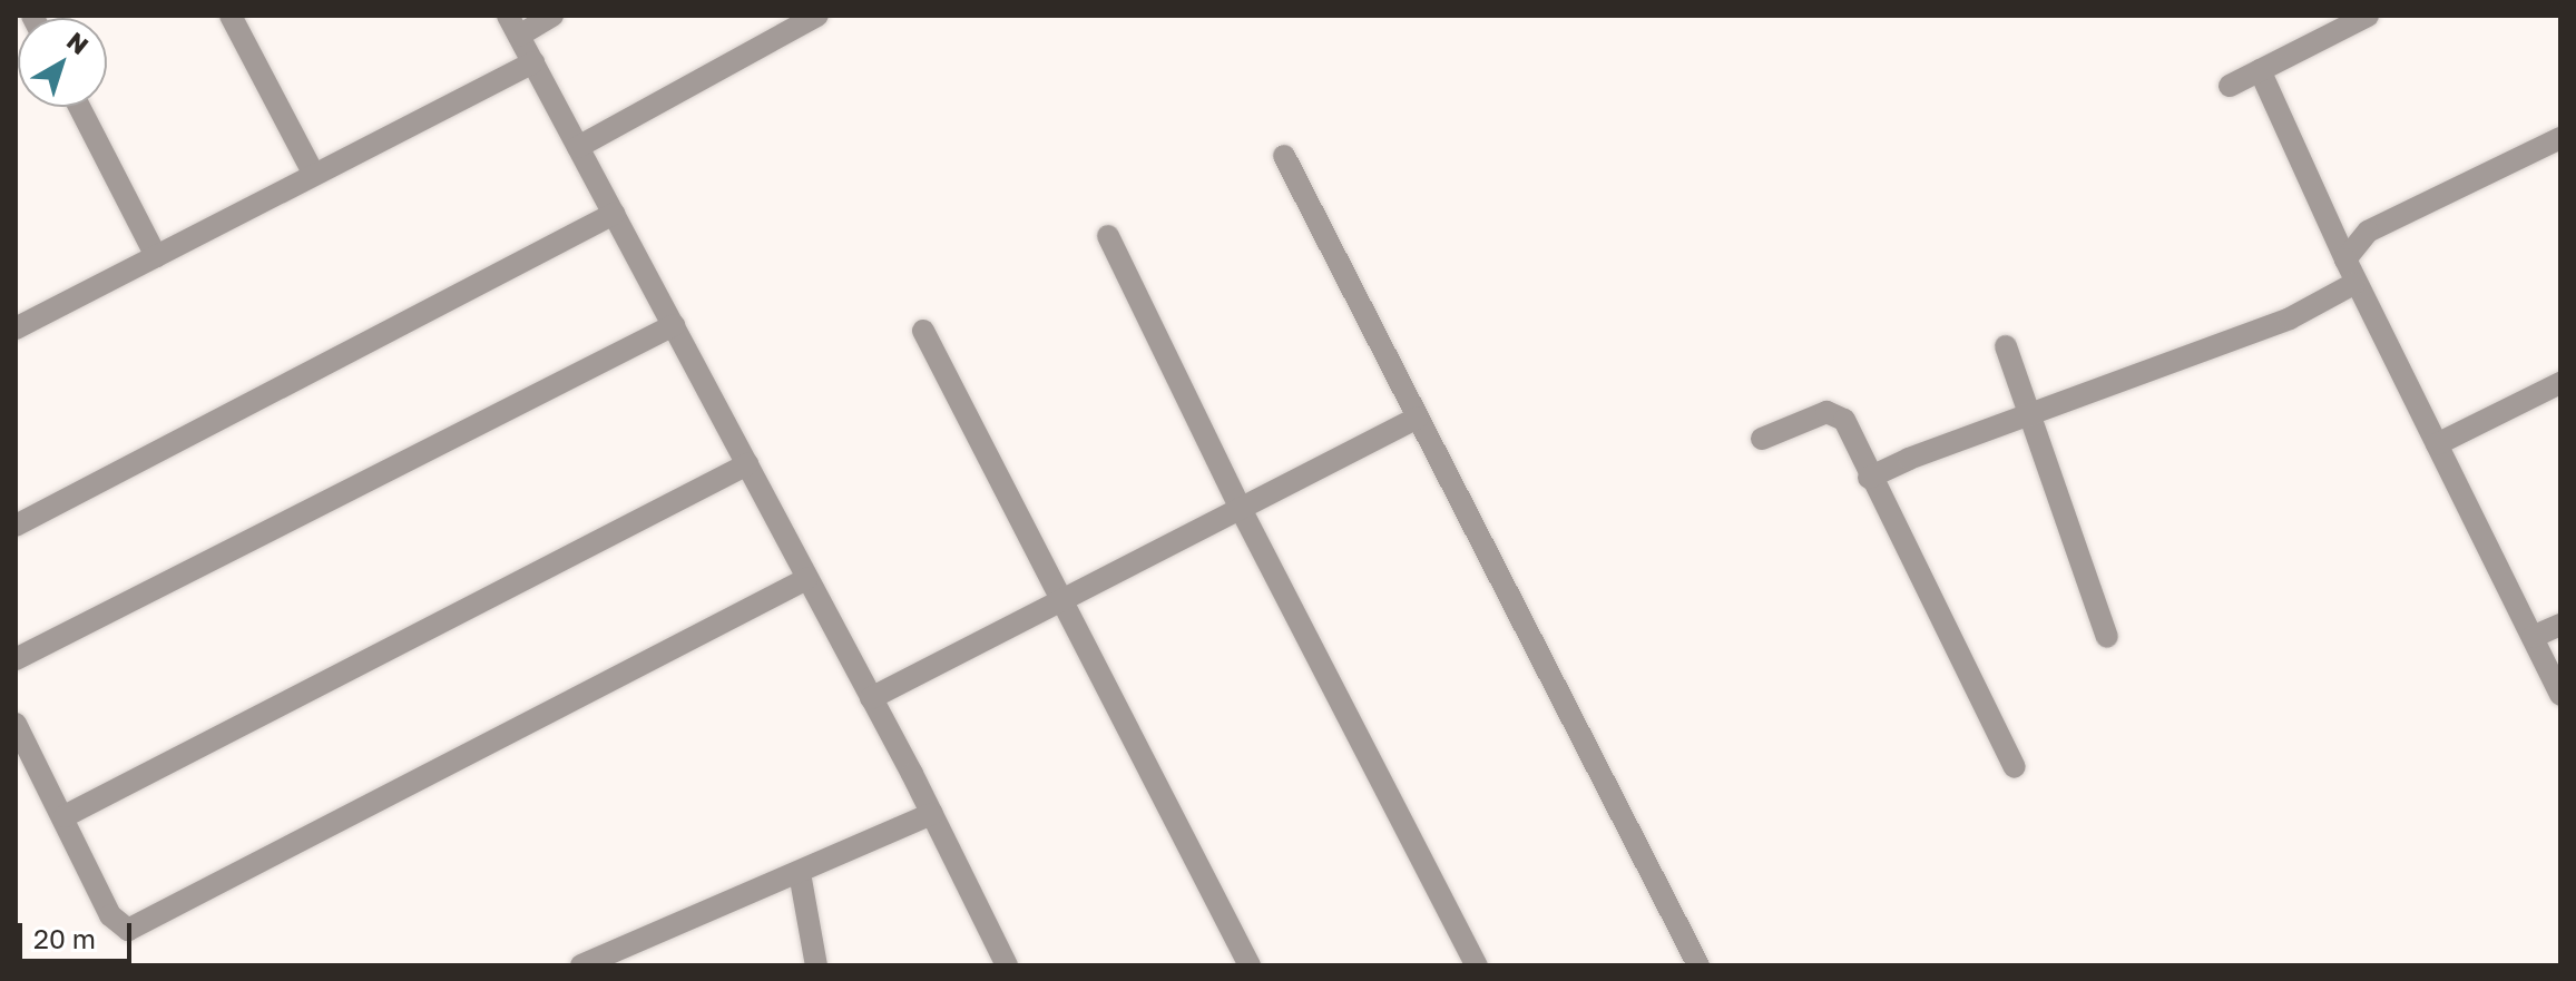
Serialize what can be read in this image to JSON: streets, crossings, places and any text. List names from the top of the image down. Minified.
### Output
{"scale_bar":"20 m","north":"top right"}
